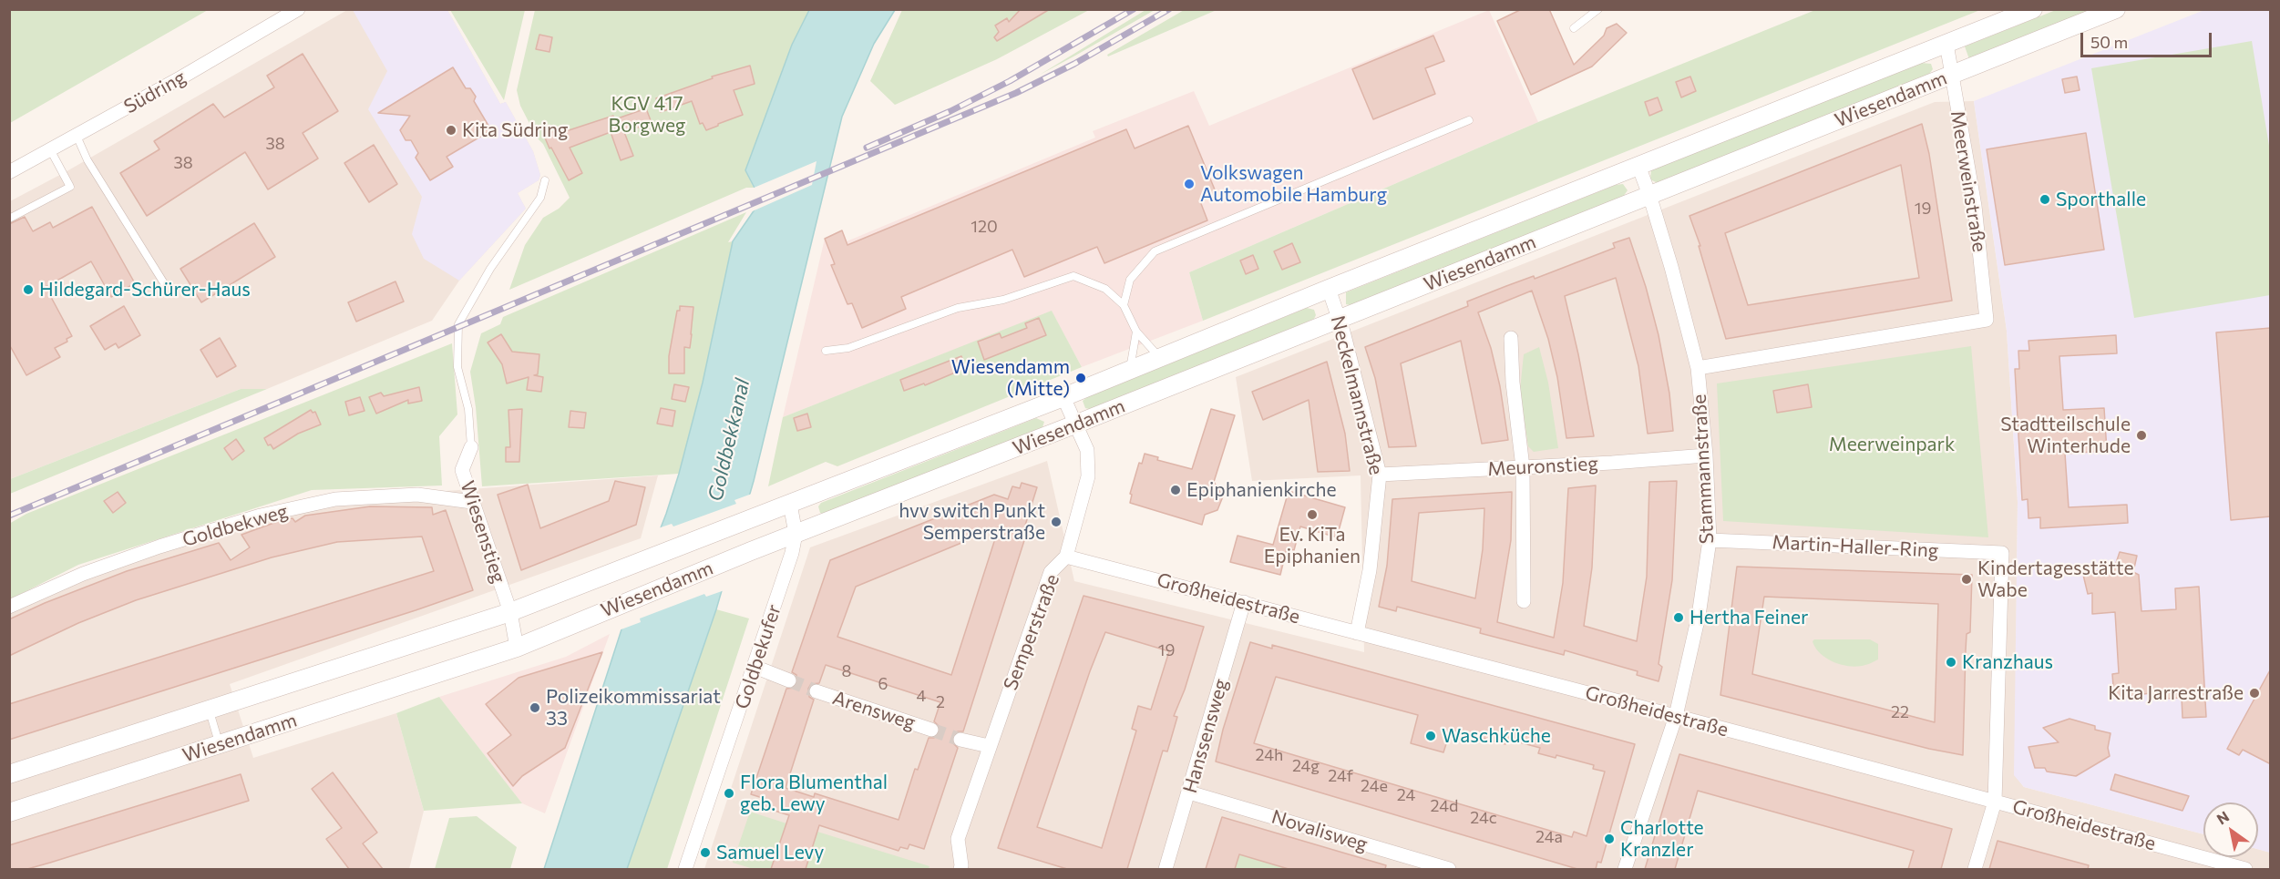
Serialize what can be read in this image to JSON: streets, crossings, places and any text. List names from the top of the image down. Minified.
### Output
{"streets":{"street":["Südring","Wiesendamm","Meerweinstraße","Neckelmannstraße","Meuronstieg","Stammannstraße","Goldbekweg","Wiesenstieg","Martin-Haller-Ring","Großheidestraße","Semperstraße","Goldbekufer","Arensweg","Hanssensweg","Novalisweg"]},"crossings":[["Wiesendamm","Meerweinstraße"],["Wiesendamm","Neckelmannstraße"],["Wiesendamm","Stammannstraße"],["Wiesendamm","Wiesenstieg"],["Wiesendamm","Semperstraße"],["Wiesendamm","Goldbekufer"],["Meerweinstraße","Stammannstraße"],["Neckelmannstraße","Meuronstieg"],["Neckelmannstraße","Großheidestraße"],["Meuronstieg","Stammannstraße"],["Stammannstraße","Martin-Haller-Ring"],["Stammannstraße","Großheidestraße"],["Goldbekweg","Wiesenstieg"],["Martin-Haller-Ring","Großheidestraße"],["Großheidestraße","Semperstraße"],["Großheidestraße","Hanssensweg"],["Hanssensweg","Novalisweg"]],"water":["Goldbekkanal"],"parks":["KGV 417 Borgweg","Meerweinpark"],"places":["Kita Südring","Volkswagen Automobile Hamburg","Sporthalle","Hildegard-Schürer-Haus","Wiesendamm (Mitte)","Stadtteilschule Winterhude","Epiphanienkirche","Ev. KiTa Epiphanien","hvv switch Punkt Semperstraße","Kindertagesstätte Wabe","Hertha Feiner","Kranzhaus","Kita Jarrestraße","Polizeikommissariat 33","Waschküche","Flora Blumenthal geb. Lewy","Charlotte Kranzler","Samuel Levy"],"house_numbers":["38","38","19","120","19","8","6","4","2","22","24h","24g","24f","24e","24","24d","24c","24a"],"scale_bar":"50 m","north":"top left"}
